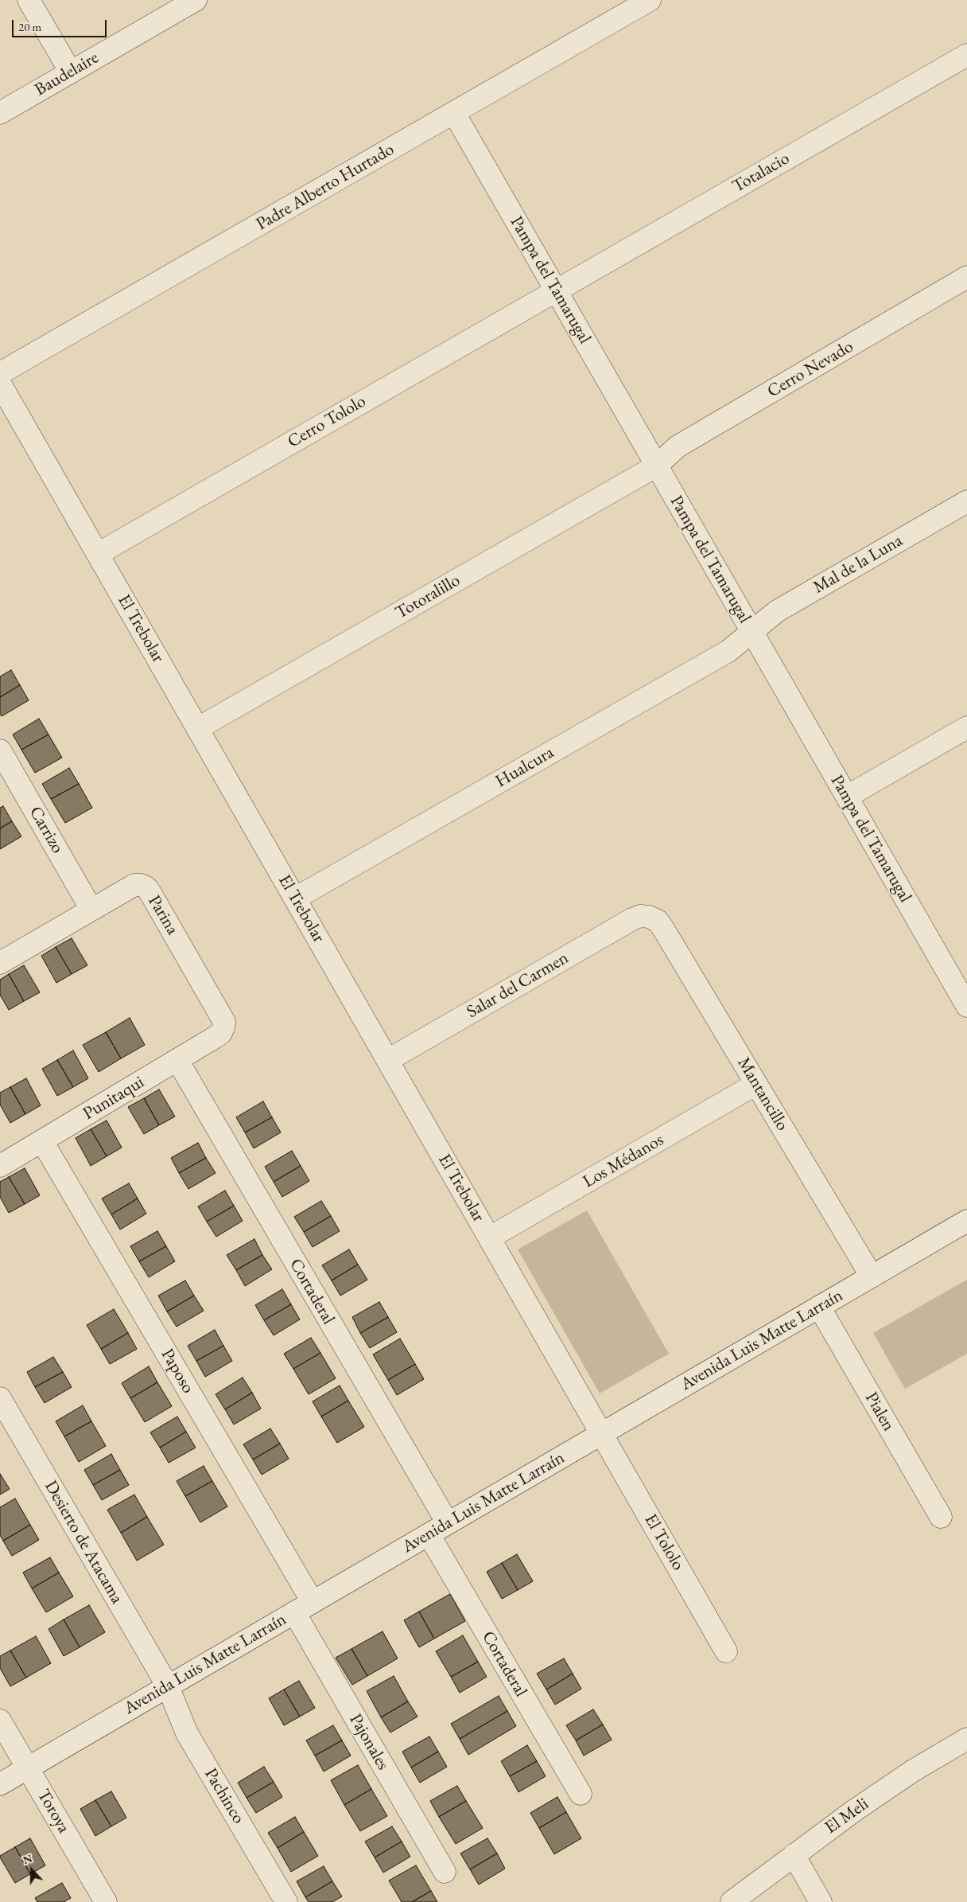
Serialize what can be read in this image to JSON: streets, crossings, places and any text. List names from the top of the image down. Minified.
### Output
{"streets":{"street":["Baudelaire","Totalacio","Padre Alberto Hurtado","Pampa del Tamarugal","Cerro Nevado","Cerro Tololo","Mal de la Luna","Totoralillo","El Trebolar","Hualcura","Carrizo","Parina","Salar del Carmen","Mantancillo","Punitaqui","Los Médanos","Cortaderal","Avenida Luis Matte Larraín","Paposo","Pialen","Desierto de Atacama","El Tololo","Pajonales","Pachinco","Toroya","El Meli"]},"crossings":[["Totalacio","Pampa del Tamarugal"],["Totalacio","Cerro Tololo"],["Padre Alberto Hurtado","Pampa del Tamarugal"],["Pampa del Tamarugal","Cerro Nevado"],["Pampa del Tamarugal","Cerro Tololo"],["Pampa del Tamarugal","Mal de la Luna"],["Pampa del Tamarugal","Totoralillo"],["Pampa del Tamarugal","Hualcura"],["Cerro Nevado","Totoralillo"],["Cerro Tololo","El Trebolar"],["Mal de la Luna","Hualcura"],["Totoralillo","El Trebolar"],["El Trebolar","Hualcura"],["El Trebolar","Salar del Carmen"],["El Trebolar","Los Médanos"],["El Trebolar","Avenida Luis Matte Larraín"],["El Trebolar","El Tololo"],["Carrizo","Parina"],["Parina","Punitaqui"],["Salar del Carmen","Mantancillo"],["Mantancillo","Los Médanos"],["Mantancillo","Avenida Luis Matte Larraín"],["Punitaqui","Cortaderal"],["Punitaqui","Paposo"],["Cortaderal","Avenida Luis Matte Larraín"],["Avenida Luis Matte Larraín","Paposo"],["Avenida Luis Matte Larraín","Pialen"],["Avenida Luis Matte Larraín","Desierto de Atacama"],["Avenida Luis Matte Larraín","El Tololo"],["Avenida Luis Matte Larraín","Pajonales"],["Avenida Luis Matte Larraín","Pachinco"],["Avenida Luis Matte Larraín","Toroya"],["Desierto de Atacama","Pachinco"]],"scale_bar":"20 m","north":"top"}
